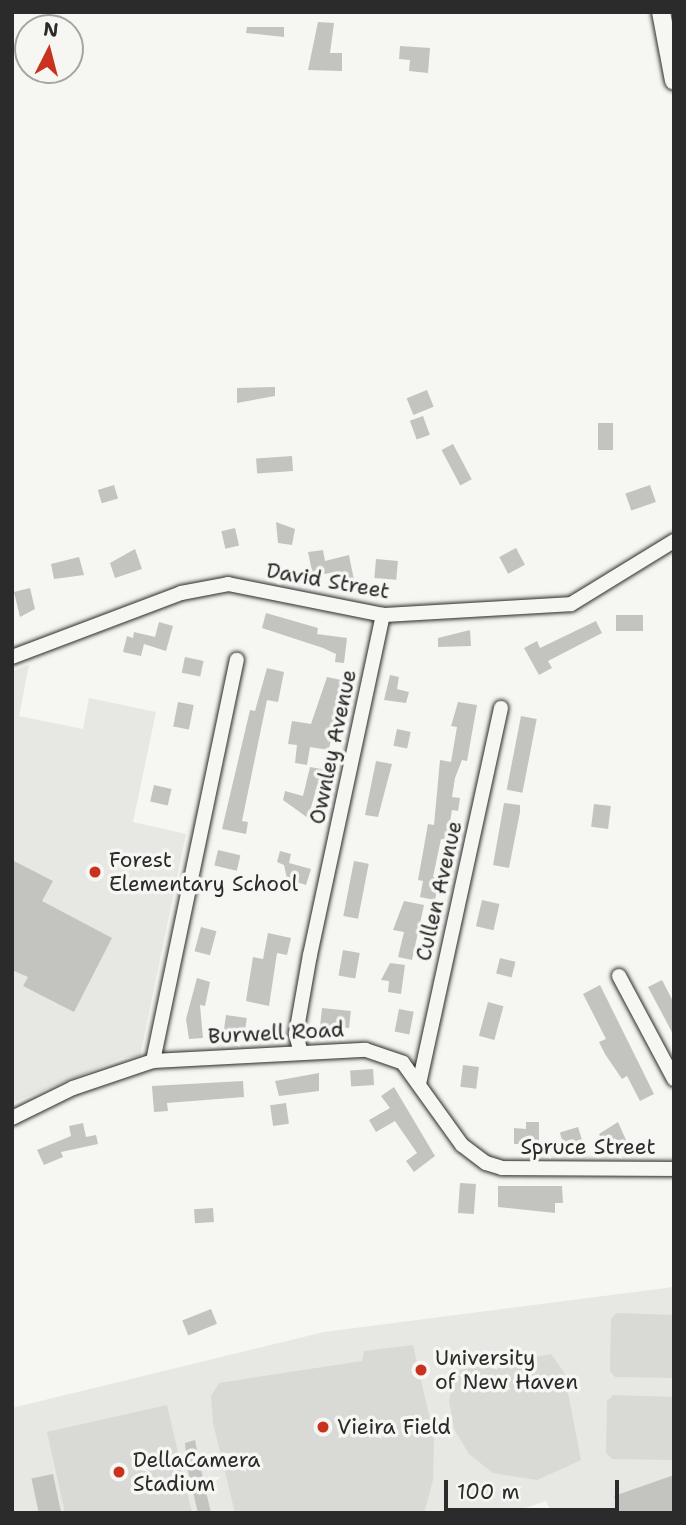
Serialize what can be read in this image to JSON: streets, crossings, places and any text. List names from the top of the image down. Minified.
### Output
{"streets":{"street":["David Street","Ownley Avenue","Cullen Avenue","Burwell Road","Spruce Street"]},"crossings":[["David Street","Ownley Avenue"],["Ownley Avenue","Burwell Road"],["Cullen Avenue","Burwell Road"],["Burwell Road","Spruce Street"]],"places":["Forest Elementary School","University of New Haven","Vieira Field","DellaCamera Stadium"],"scale_bar":"100 m","north":"top"}
